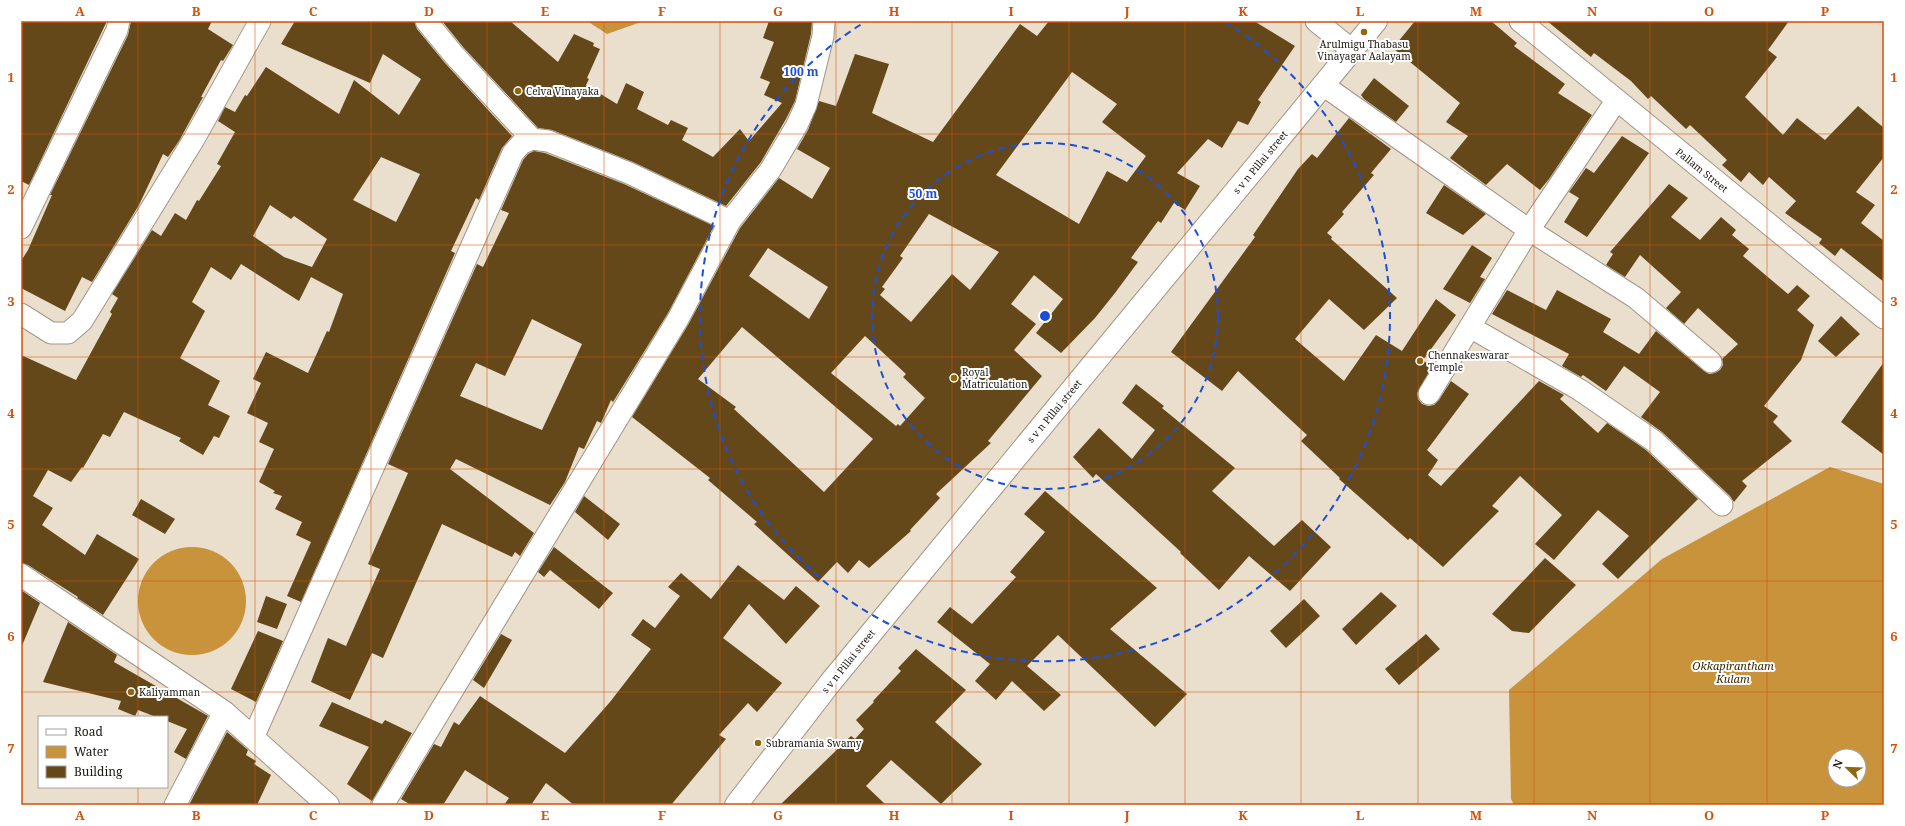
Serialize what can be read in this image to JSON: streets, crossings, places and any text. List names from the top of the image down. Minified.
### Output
{"streets":{"street":["s v n Pillai street","Pallam Street"]},"water":["Okkapirantham Kulam"],"places":["Arulmigu Thabasu Vinayagar Aalayam","Celva Vinayaka","Chennakeswarar Temple","Royal Matriculation","Kaliyamman","Subramania Swamy"],"legend":["Road","Water","Building"],"north":"top left","grid":{"columns":["A","B","C","D","E","F","G","H","I","J","K","L","M","N","O","P"],"rows":["1","2","3","4","5","6","7"]},"rings":["100 m","50 m"]}
